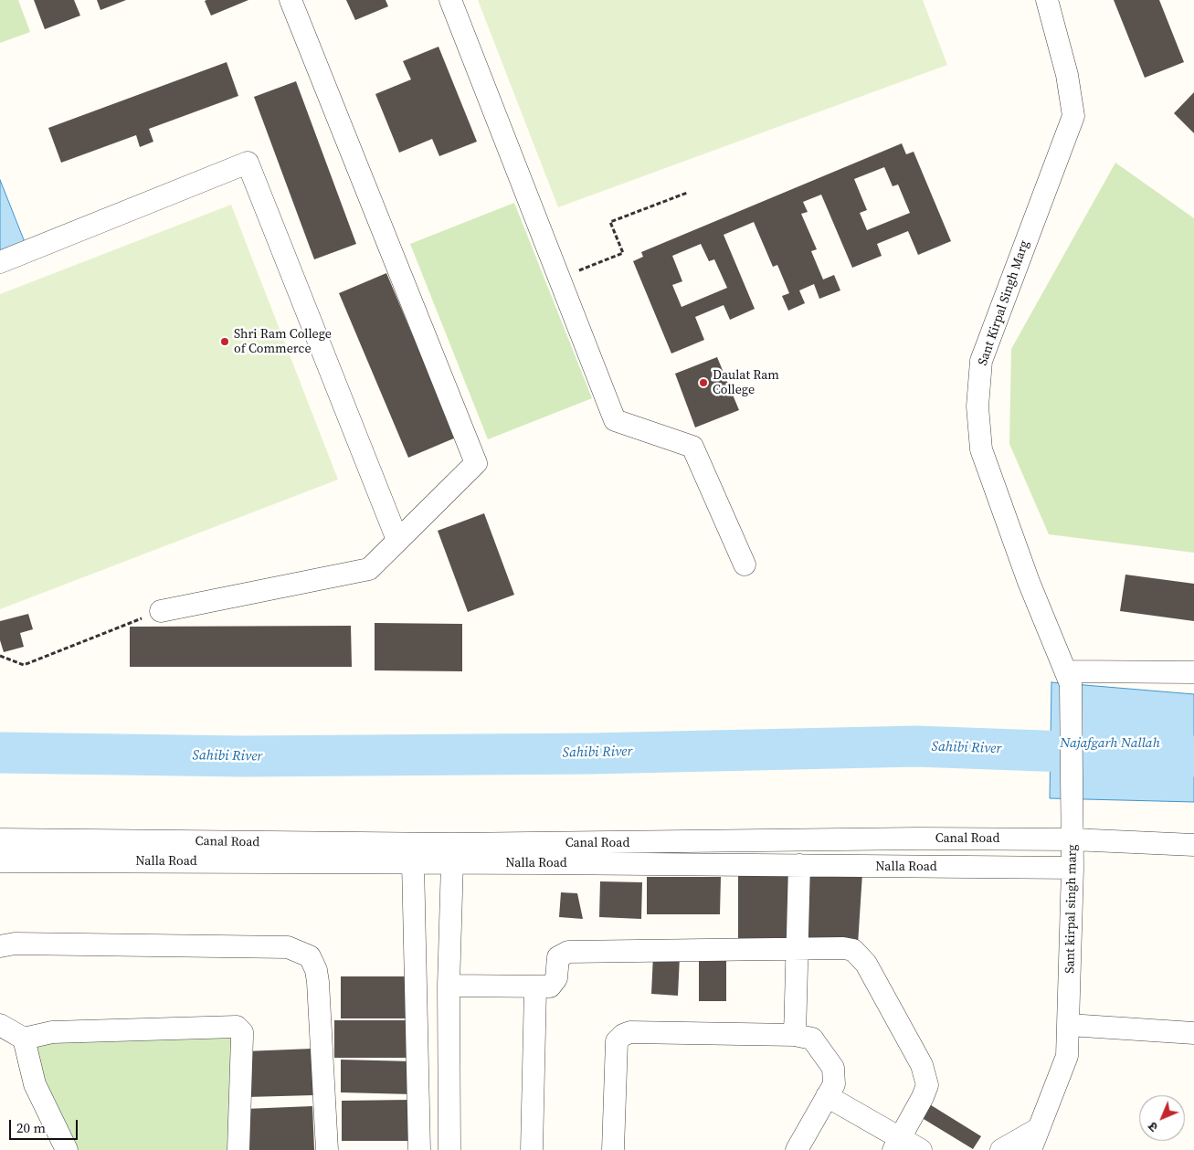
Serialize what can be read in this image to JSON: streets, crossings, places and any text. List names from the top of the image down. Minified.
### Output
{"streets":{"street":["Sant Kirpal Singh Marg","Canal Road","Nalla Road","Sant kirpal singh marg"]},"crossings":[["Sant Kirpal Singh Marg","Sant kirpal singh marg"],["Canal Road","Sant kirpal singh marg"],["Nalla Road","Sant kirpal singh marg"]],"water":["Najafgarh Nallah","Sahibi River"],"places":["Shri Ram College of Commerce","Daulat Ram College"],"scale_bar":"20 m","north":"bottom left"}
